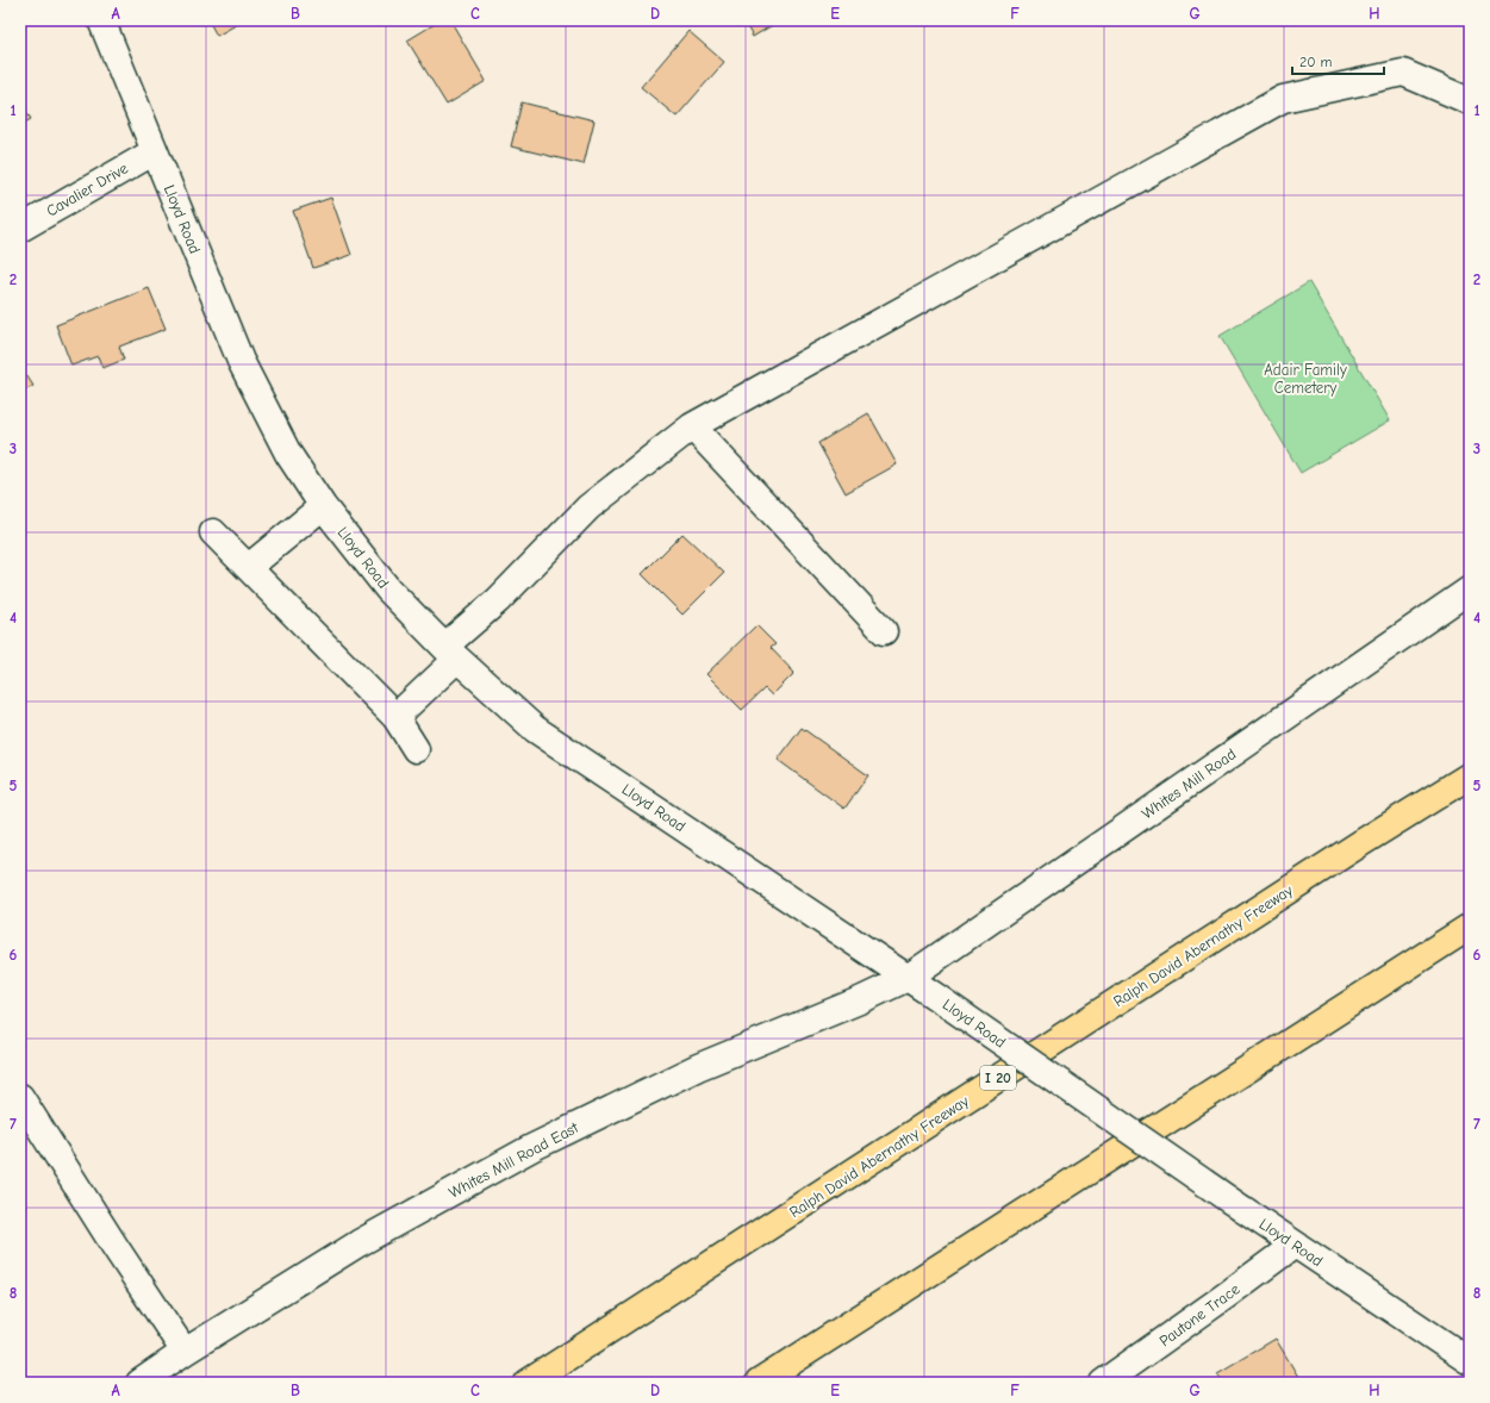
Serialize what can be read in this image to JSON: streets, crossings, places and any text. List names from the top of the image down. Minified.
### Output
{"streets":{"highway":["Ralph David Abernathy Freeway","I 20"],"street":["Cavalier Drive","Lloyd Road","Whites Mill Road","Whites Mill Road East","Pautone Trace"]},"crossings":[["Cavalier Drive","Lloyd Road"],["Lloyd Road","Whites Mill Road"],["Lloyd Road","Whites Mill Road East"],["Lloyd Road","Pautone Trace"],["Whites Mill Road","Whites Mill Road East"]],"parks":["Adair Family Cemetery"],"scale_bar":"20 m","grid":{"columns":["A","B","C","D","E","F","G","H"],"rows":["1","2","3","4","5","6","7","8"]}}
